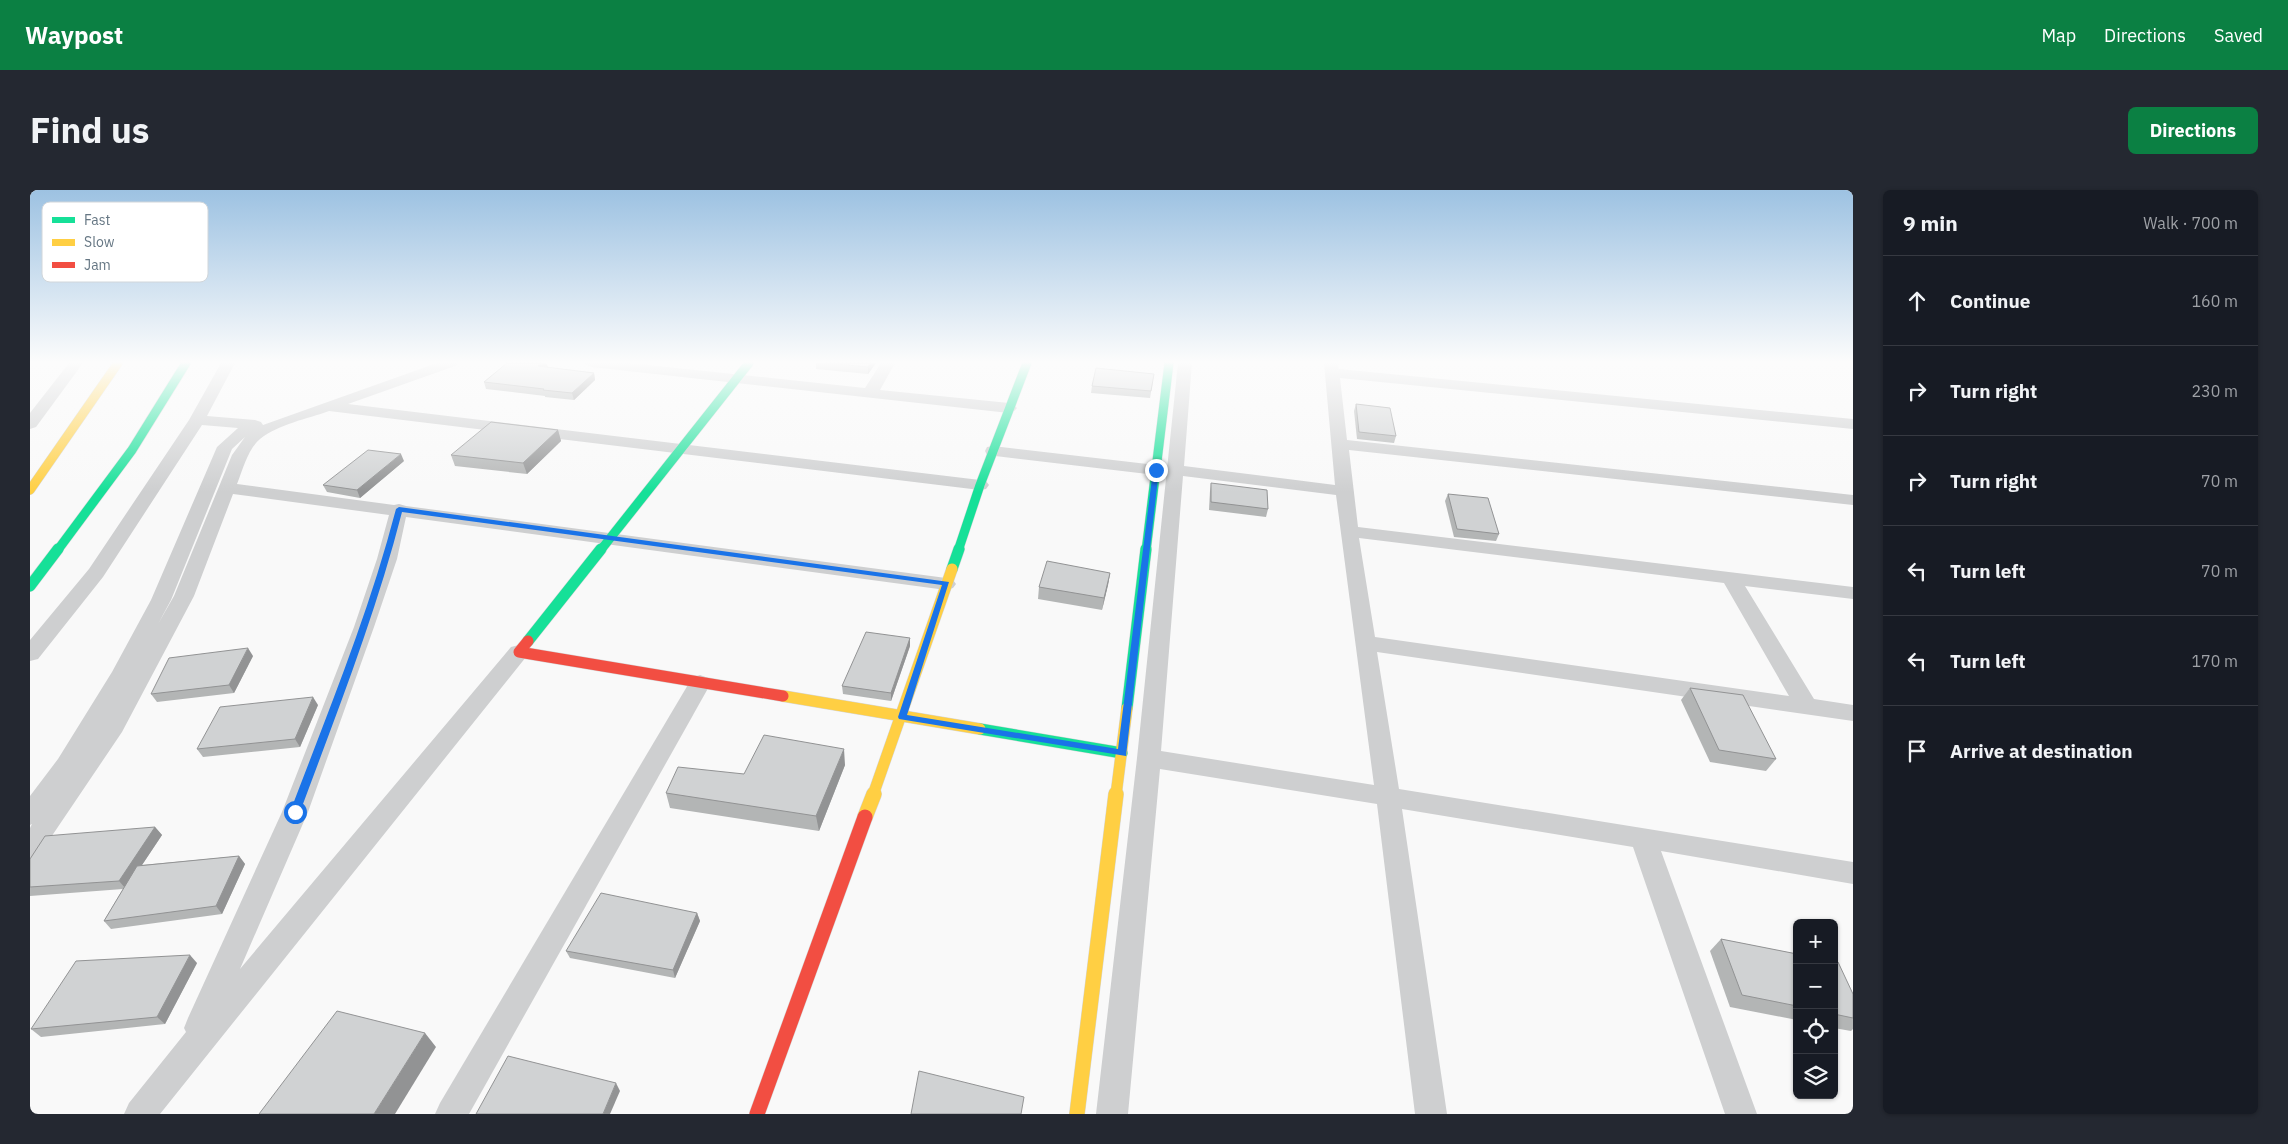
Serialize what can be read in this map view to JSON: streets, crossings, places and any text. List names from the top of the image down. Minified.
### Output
{"legend":["Fast","Slow","Jam"],"page":{"header":"Waypost","nav":["Map","Directions","Saved"],"title":"Find us","buttons":"Directions","heading":["9 min","Walk · 700 m"],"list":[["Continue","160 m"],["Turn right","230 m"],["Turn right","70 m"],["Turn left","70 m"],["Turn left","170 m"],"Arrive at destination"],"map_buttons":["+","−"]}}
